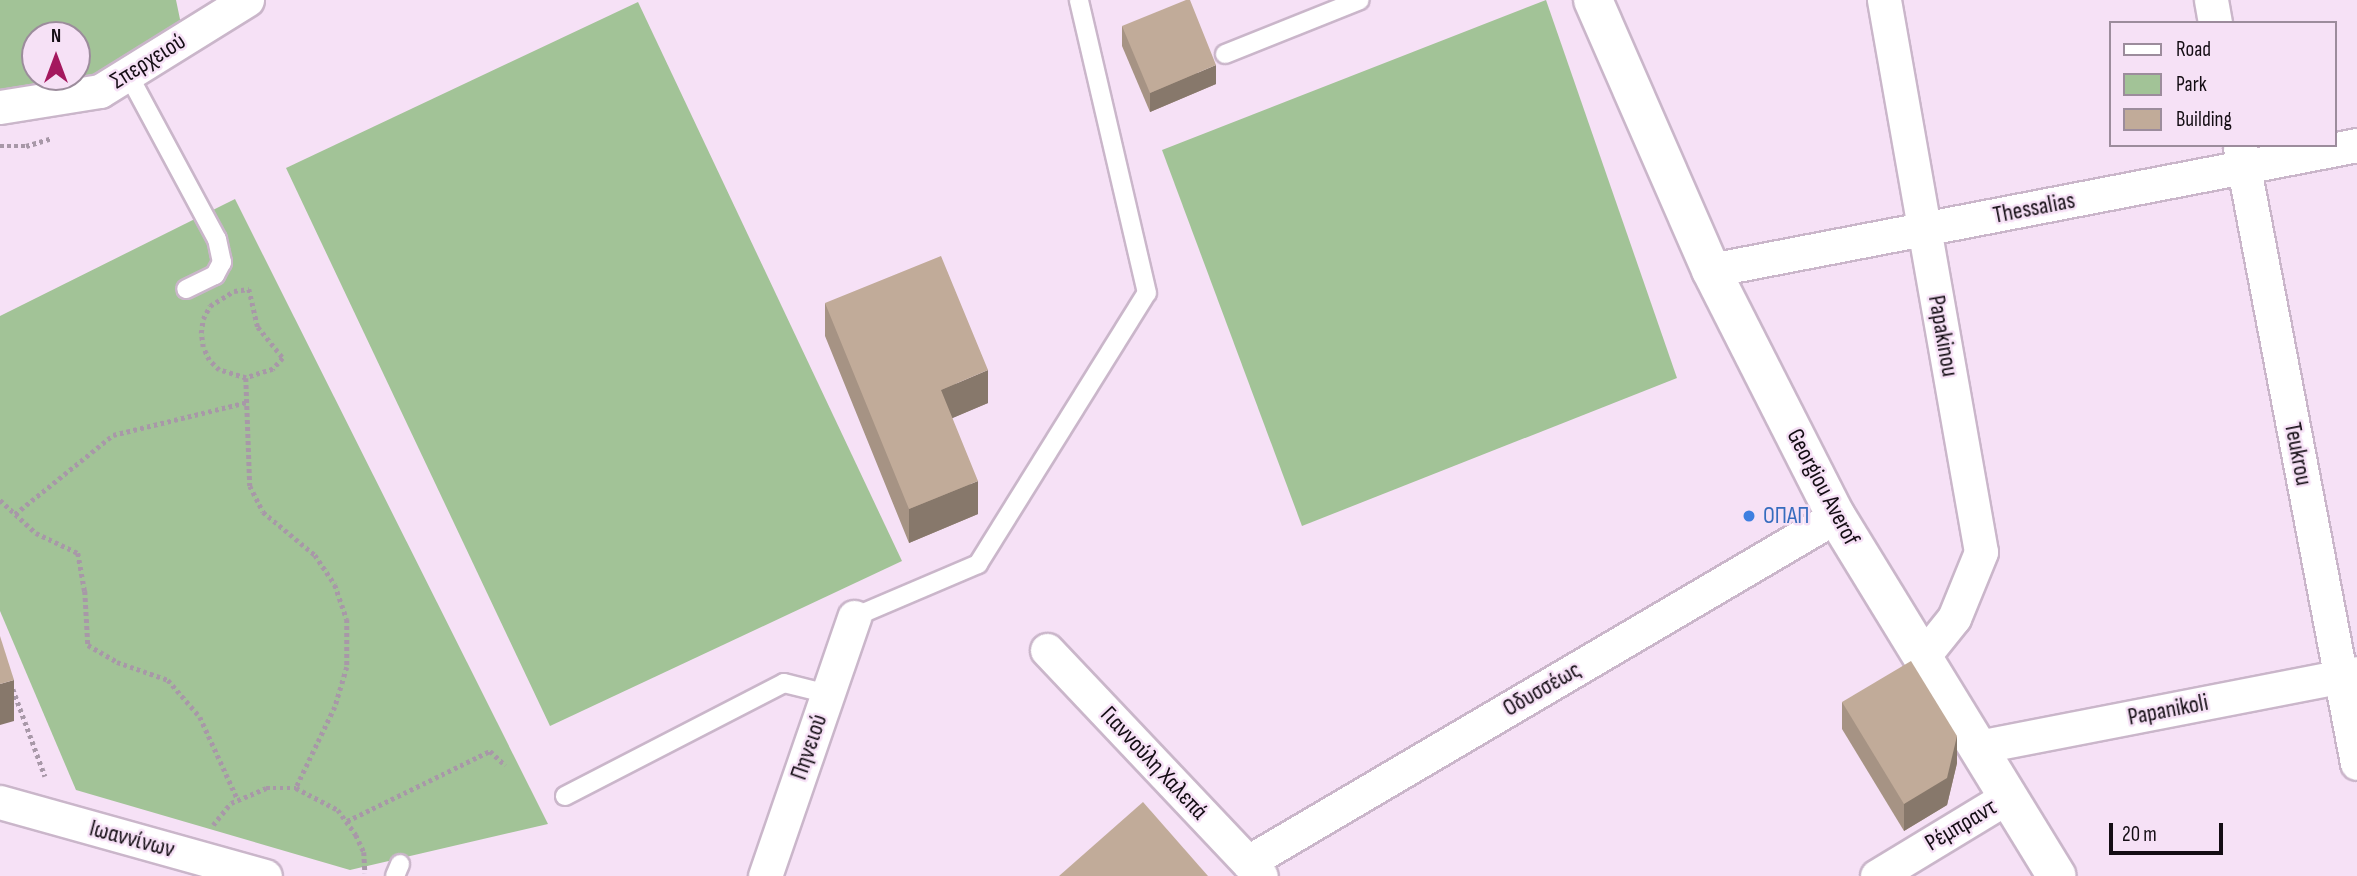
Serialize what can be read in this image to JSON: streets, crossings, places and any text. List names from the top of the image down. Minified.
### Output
{"streets":{"street":["Σπερχειού","Thessalias","Papakinou","Teukrou","Georgiou Averof","Οδυσσέως","Papanikoli","Πηνειού","Γιαννούλη Χαλεπά","Ρέμπραντ","Ιωαννίνων"]},"crossings":[["Thessalias","Papakinou"],["Thessalias","Teukrou"],["Thessalias","Georgiou Averof"],["Papakinou","Georgiou Averof"],["Teukrou","Papanikoli"],["Georgiou Averof","Οδυσσέως"],["Georgiou Averof","Papanikoli"],["Georgiou Averof","Ρέμπραντ"],["Οδυσσέως","Γιαννούλη Χαλεπά"]],"places":["ΟΠΑΠ"],"legend":["Road","Park","Building"],"scale_bar":"20 m","north":"top"}
